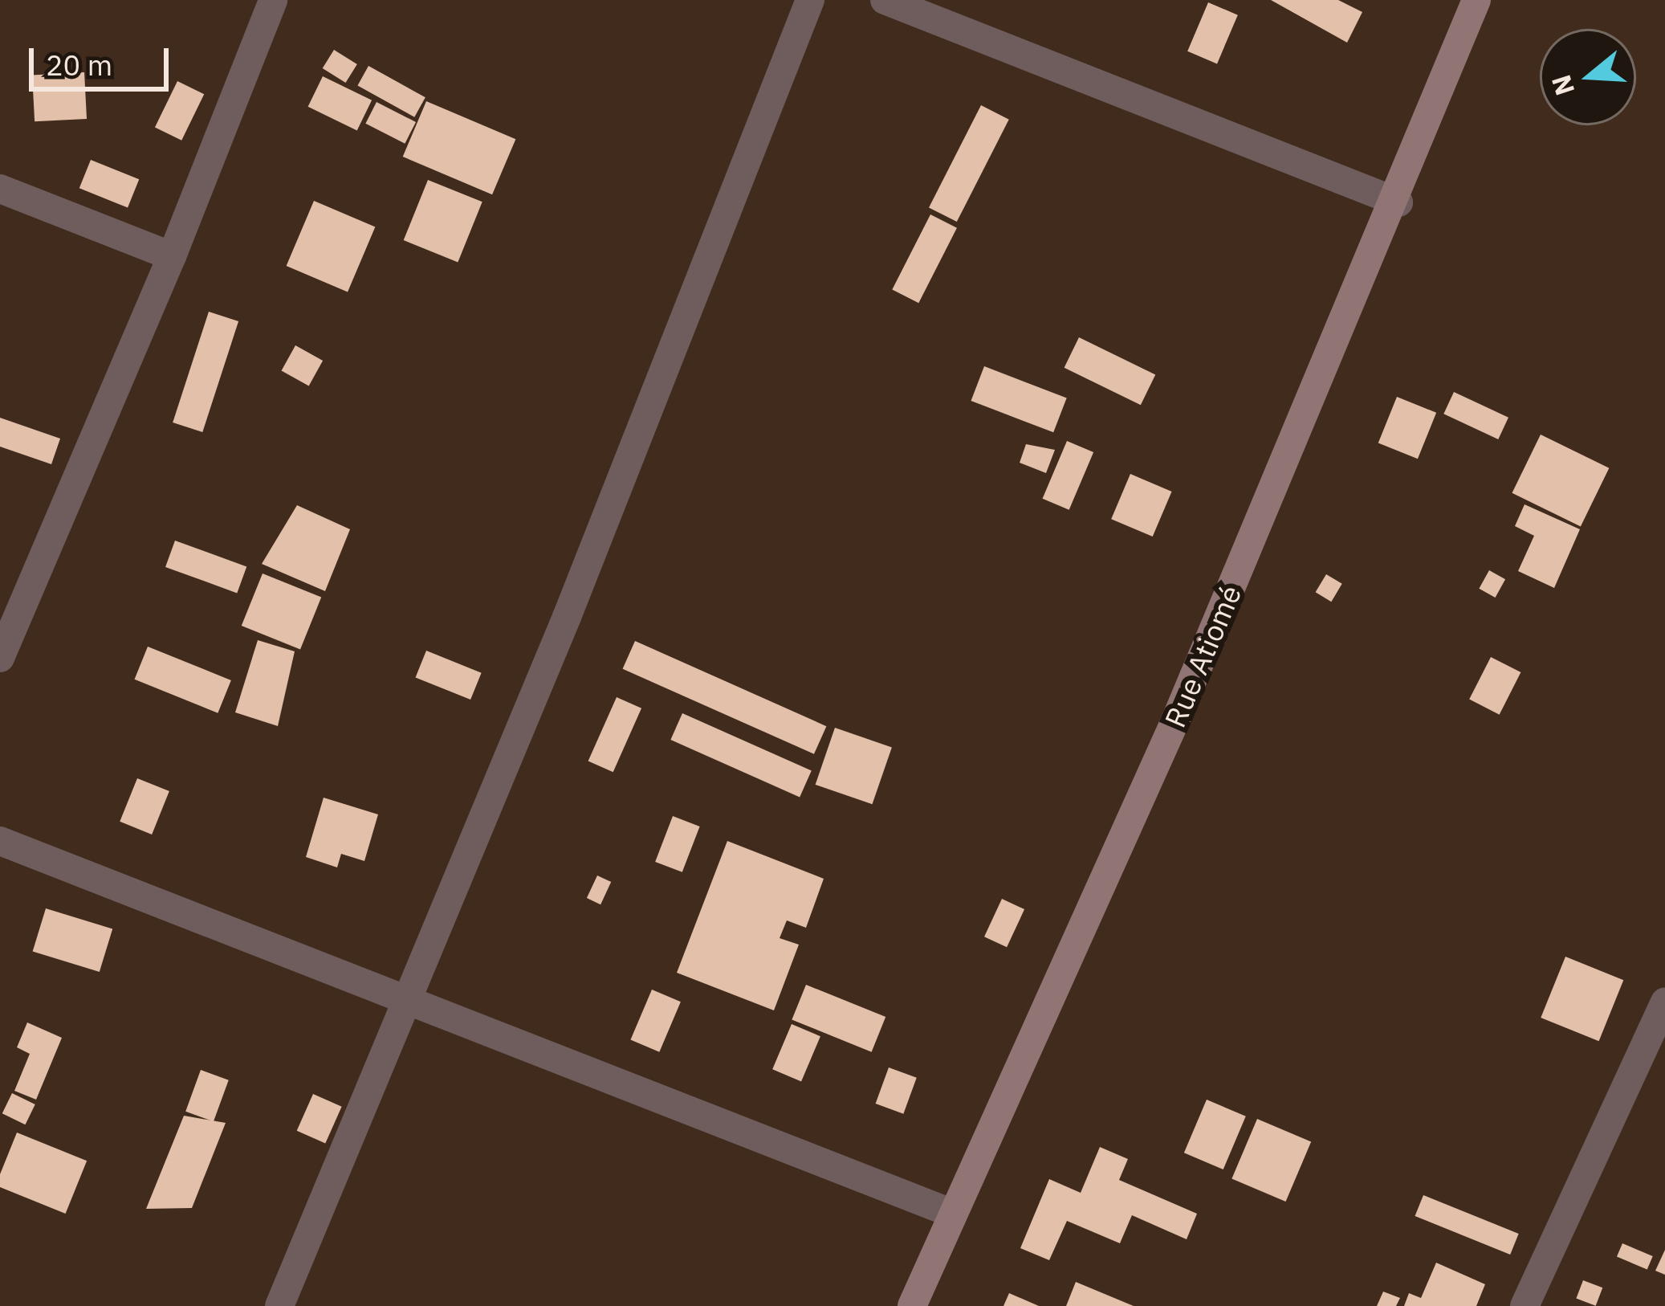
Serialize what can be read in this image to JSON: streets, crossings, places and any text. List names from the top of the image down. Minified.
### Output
{"streets":{"street":["Rue Atiomé"]},"scale_bar":"20 m","north":"left"}
